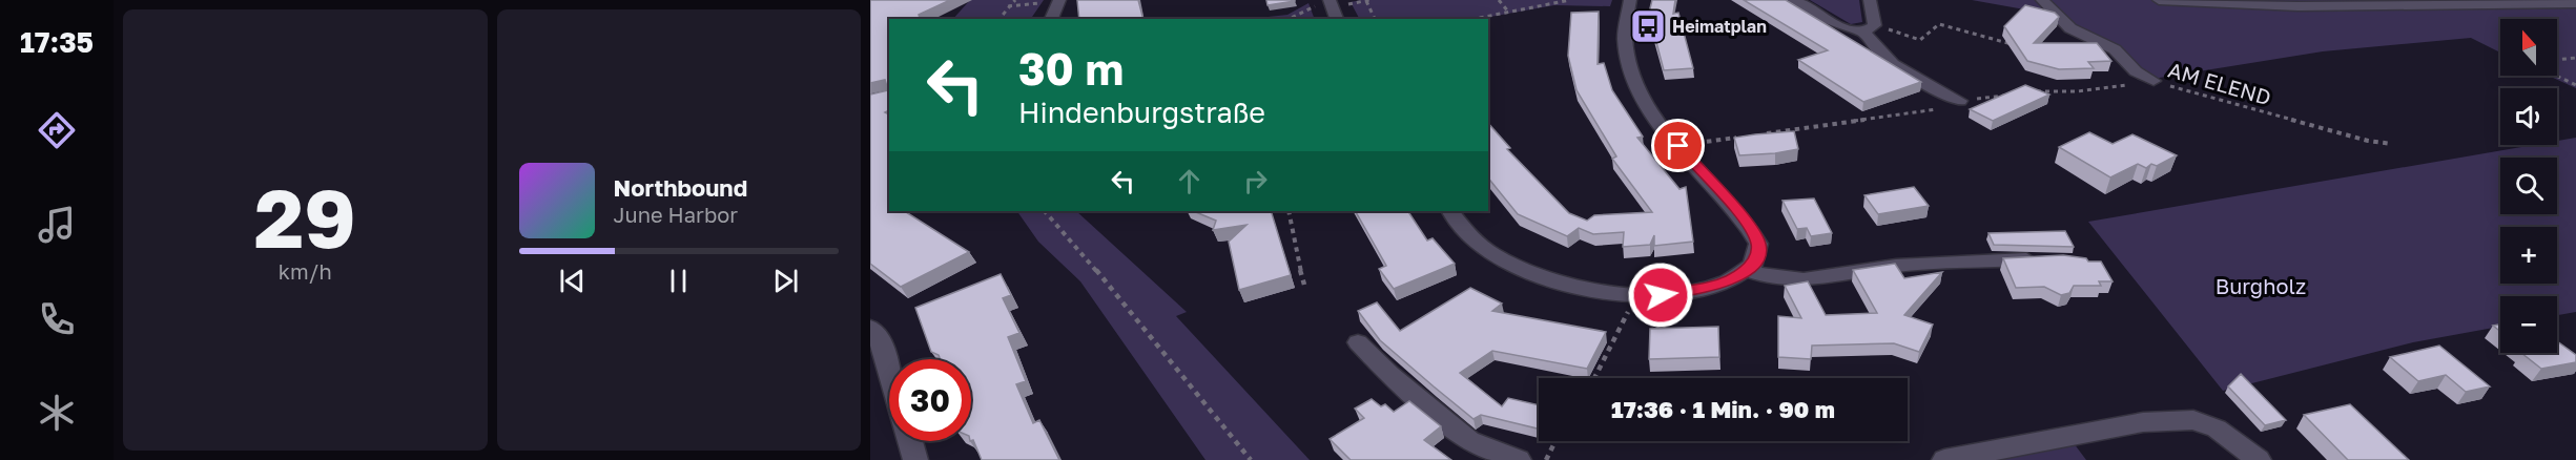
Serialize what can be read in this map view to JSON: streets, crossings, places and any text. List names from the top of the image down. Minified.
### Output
{"streets":{"path":["AM ELEND"]},"parks":["Burgholz"],"places":{"bus stop":["Heimatplan"]},"north":"top","page":{"tabs":"17:35","tile":["29","km/h"],"map_buttons":["+","−"],"turn":["30 m","Hindenburgstraße"],"song":["Northbound","June Harbor"],"limit":"30","trip":"17:36 · 1 Min. · 90 m"}}
